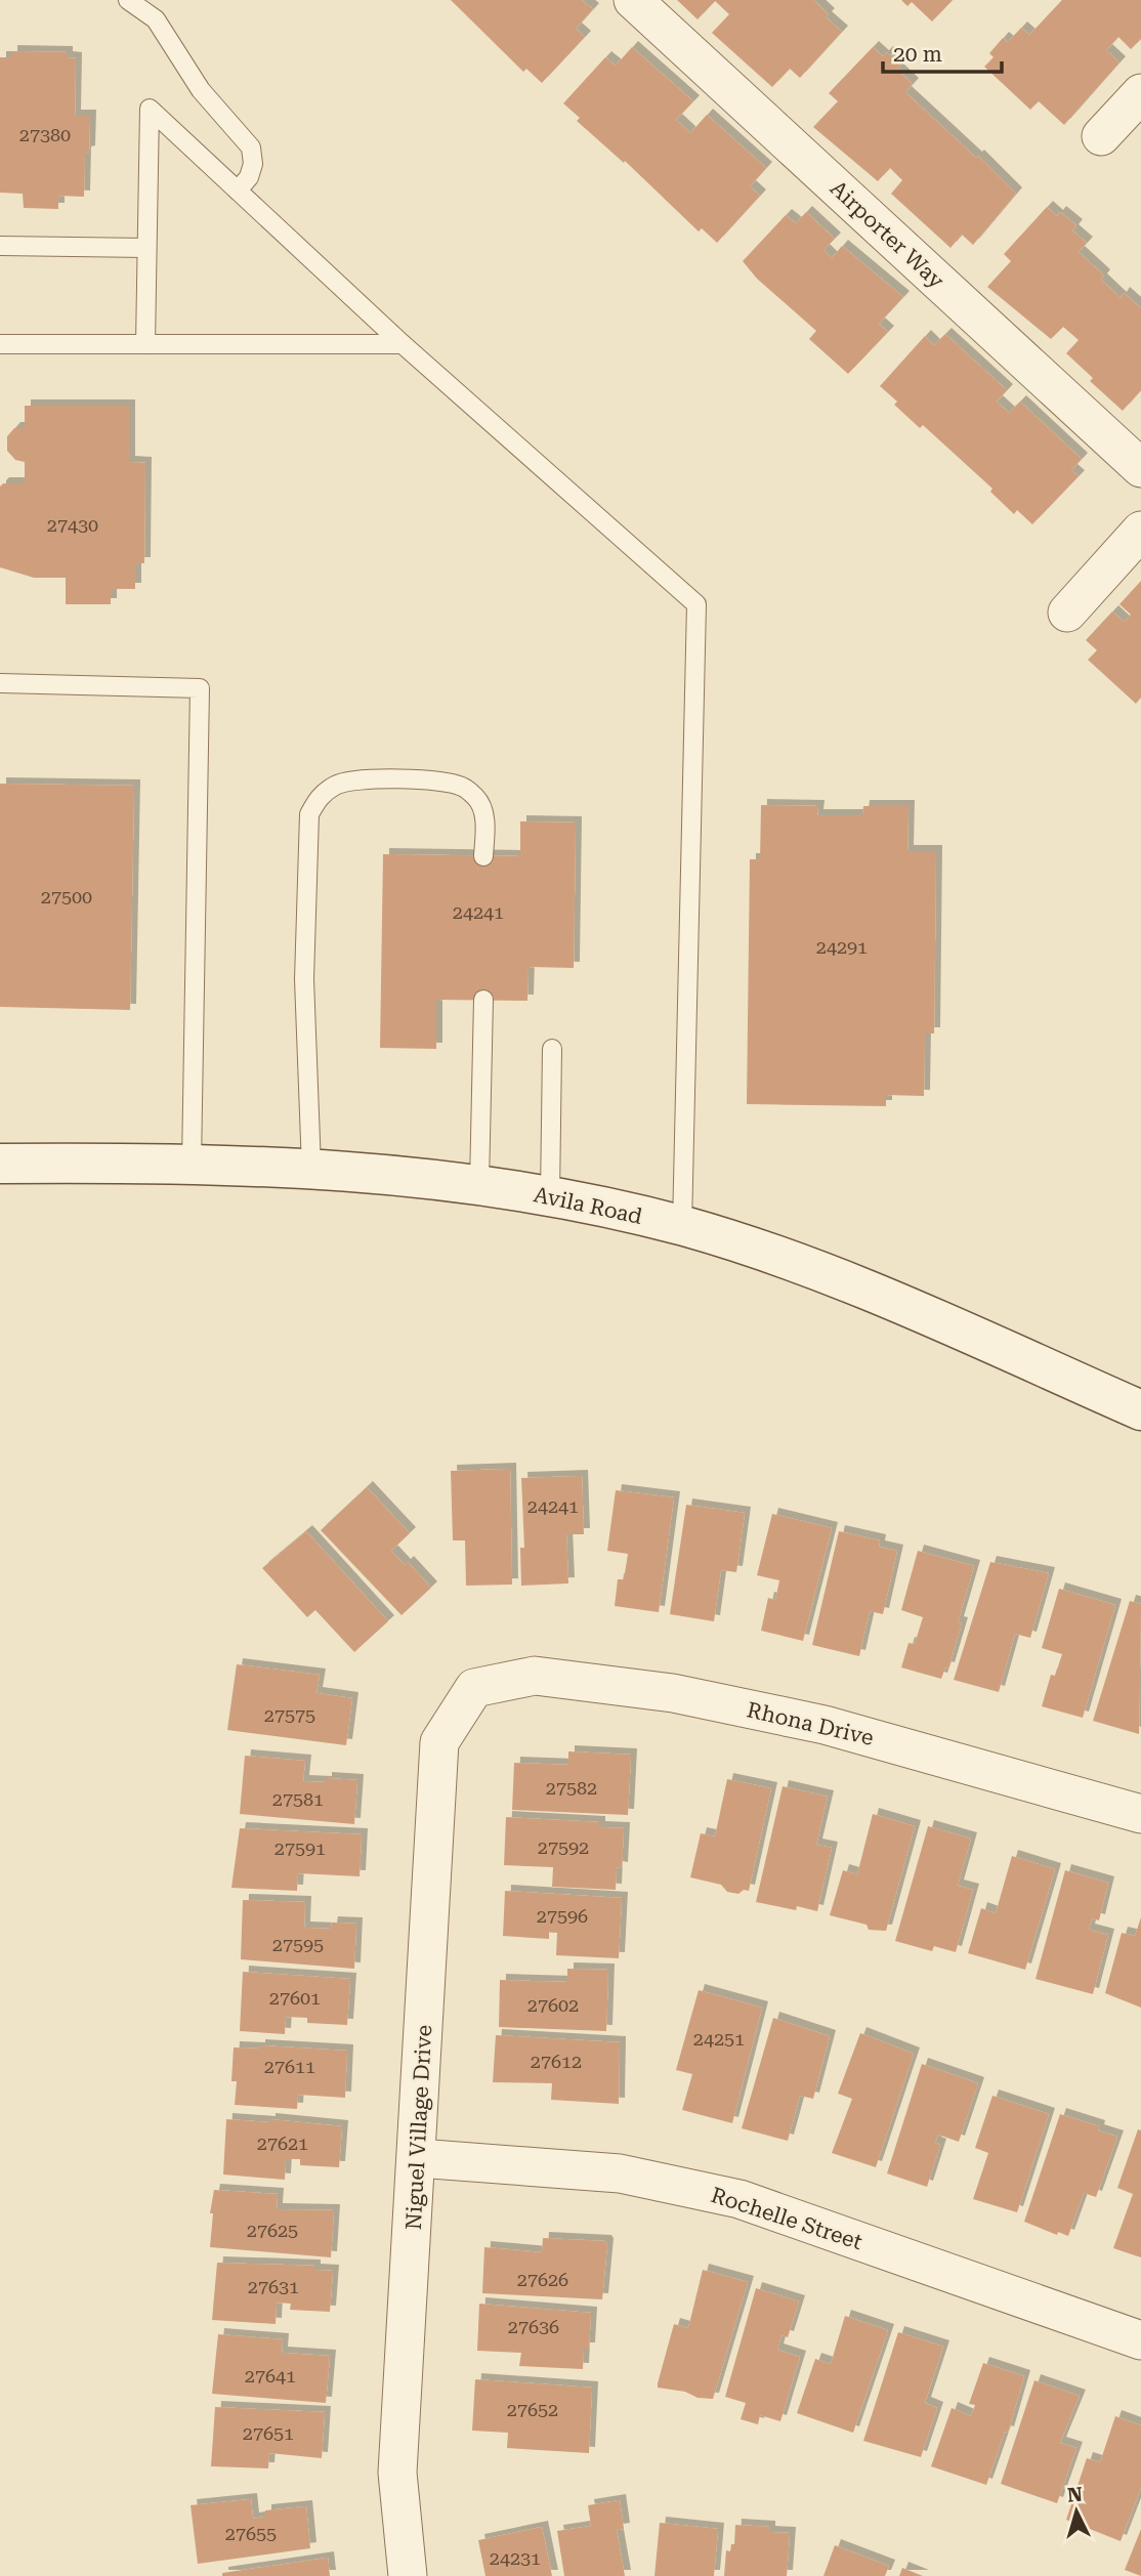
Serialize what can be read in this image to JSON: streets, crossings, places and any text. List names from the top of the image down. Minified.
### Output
{"streets":{"main road":["Avila Road"],"street":["Airporter Way","Rhona Drive","Niguel Village Drive","Rochelle Street"]},"crossings":[["Rhona Drive","Niguel Village Drive"],["Niguel Village Drive","Rochelle Street"]],"house_numbers":["27380","27430","27500","24241","24291","24241","27575","27582","27581","27592","27591","27596","27595","27601","27602","24251","27612","27611","27621","27625","27626","27631","27636","27641","27652","27651","27655","24231"],"scale_bar":"20 m","north":"top"}
